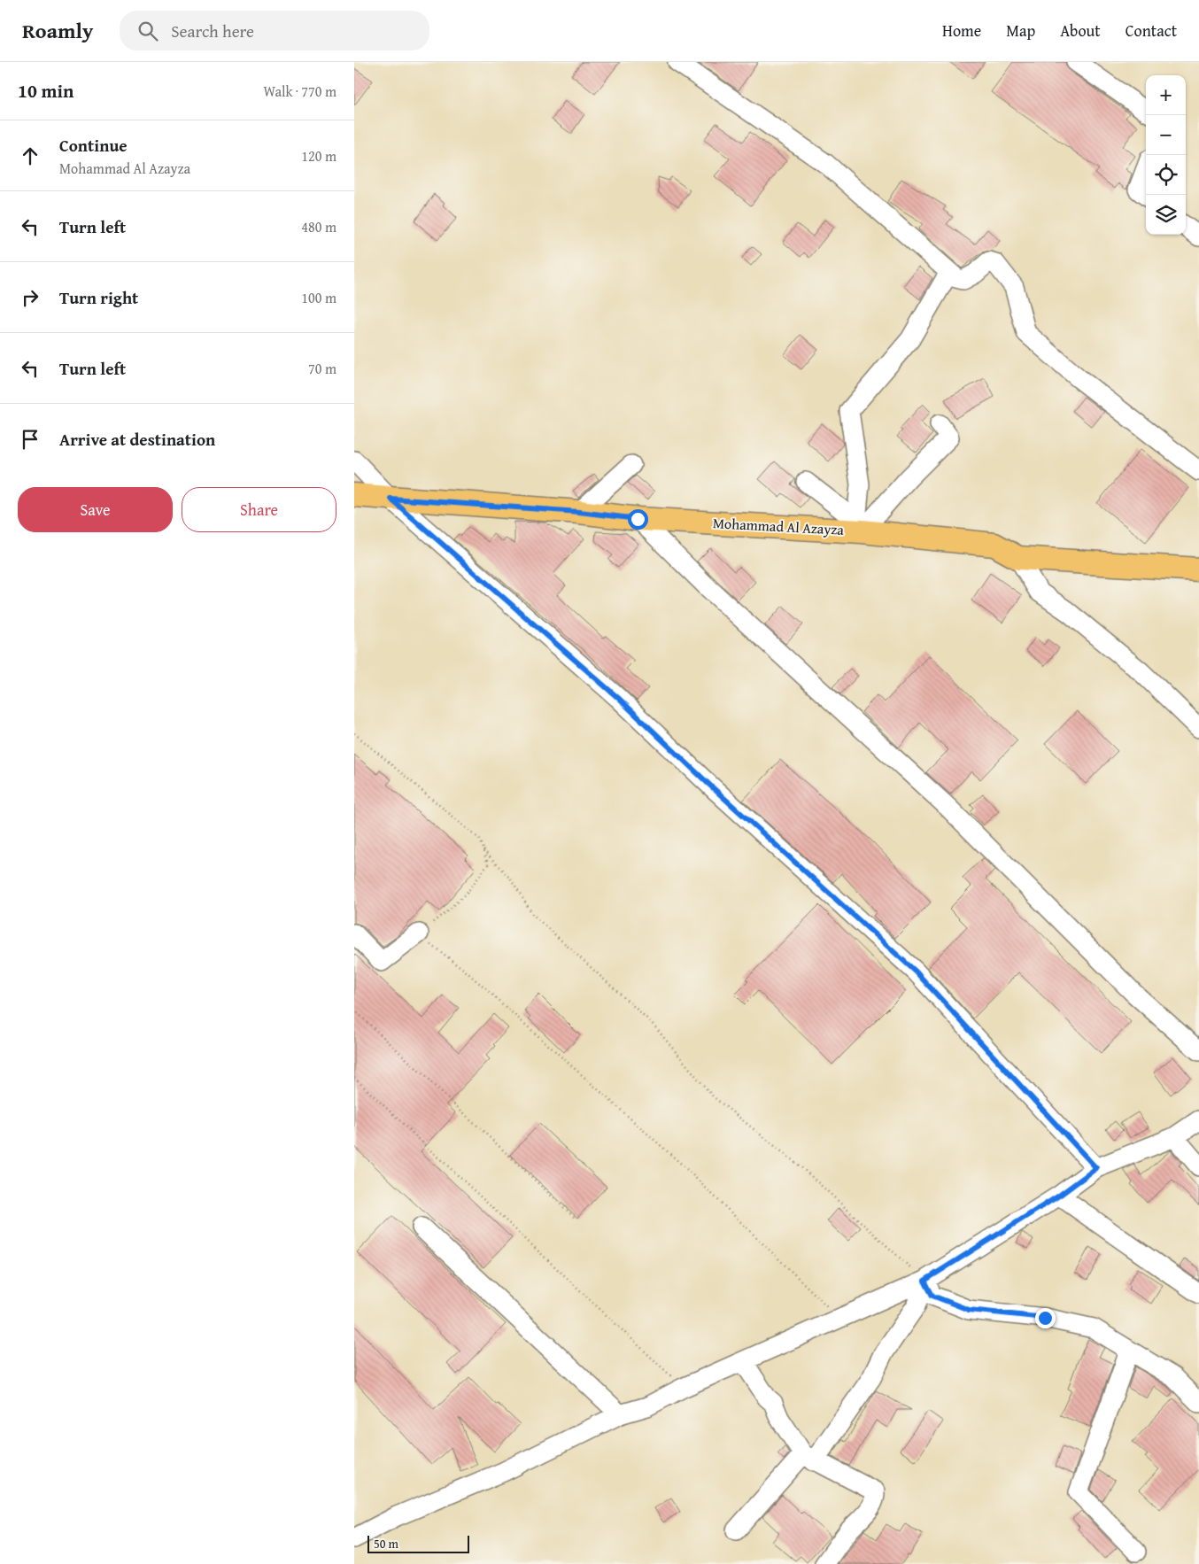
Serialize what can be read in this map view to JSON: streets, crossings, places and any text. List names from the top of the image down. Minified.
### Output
{"streets":{"main road":["Mohammad Al Azayza"]},"scale_bar":"50 m","page":{"header":"Roamly","search":"Search here","nav":["Home","Map","About","Contact"],"heading":["10 min","Walk · 770 m"],"map_buttons":["+","−"],"list":[["Continue","Mohammad Al Azayza","120 m"],["Turn left","480 m"],["Turn right","100 m"],["Turn left","70 m"],"Arrive at destination"],"buttons":["Save","Share"],"scale":"50 m"}}
